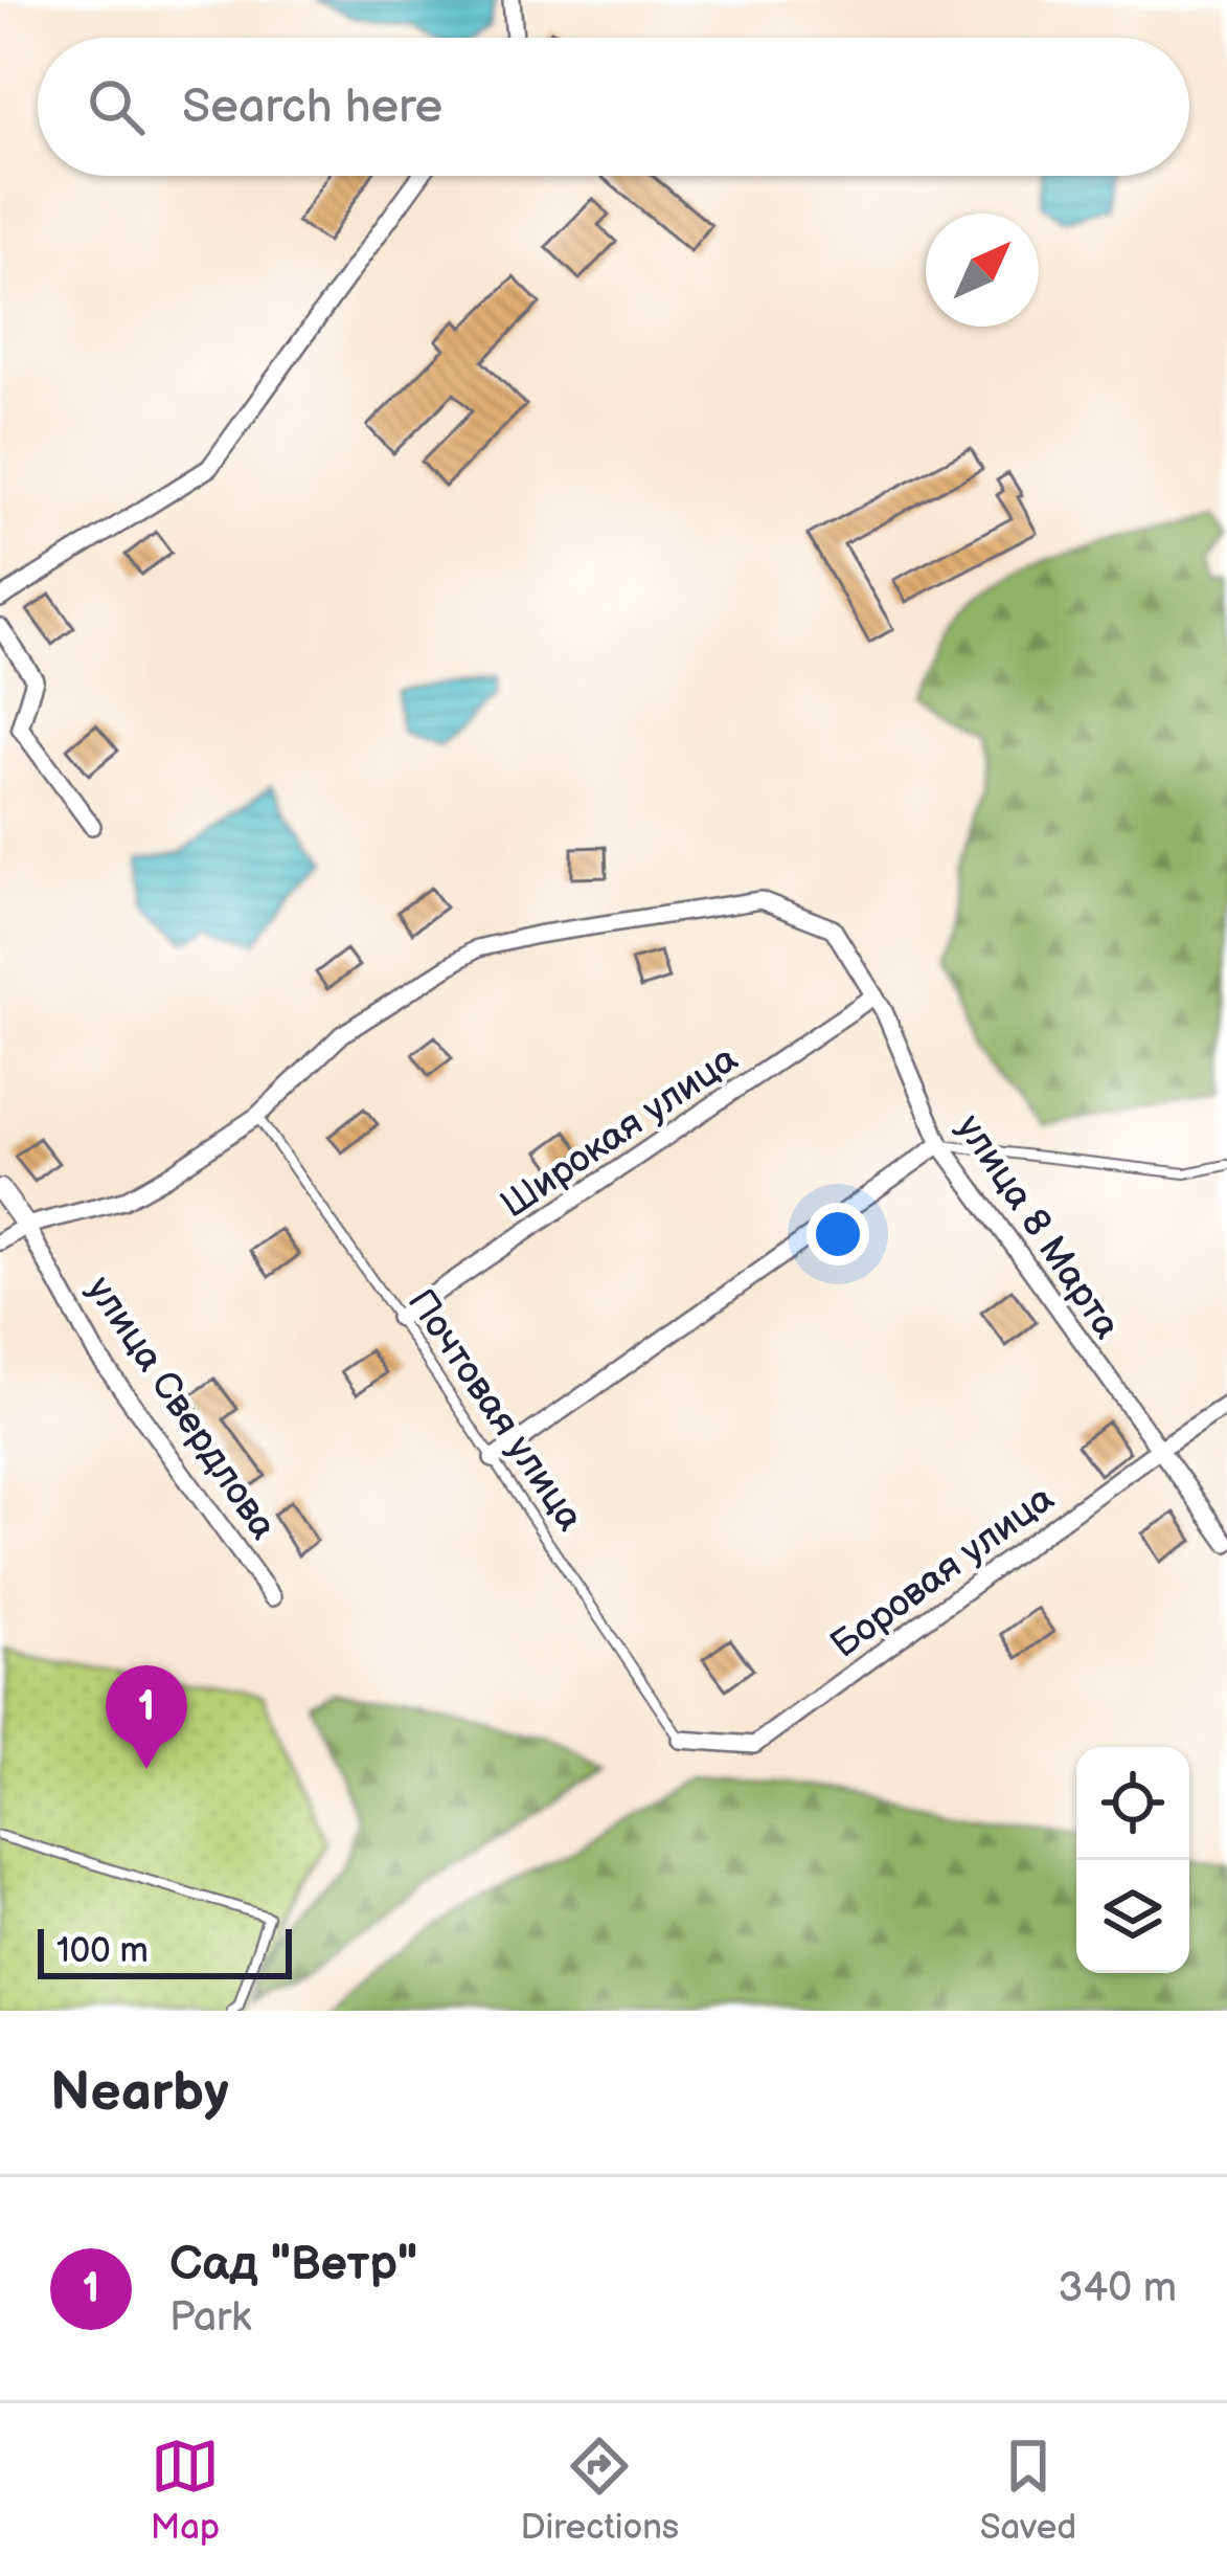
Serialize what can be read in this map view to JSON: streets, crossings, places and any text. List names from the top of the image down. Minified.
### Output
{"streets":{"street":["Широкая улица","улица 8 Марта","улица Свердлова","Боровая улица"],"lane":["Почтовая улица"]},"crossings":[["Широкая улица","улица 8 Марта"],["Широкая улица","Почтовая улица"],["улица 8 Марта","Почтовая улица"],["улица 8 Марта","Боровая улица"],["Почтовая улица","Боровая улица"]],"scale_bar":"100 m","north":"top right","page":{"search":"Search here","pins":"1","scale":"100 m","heading":"Nearby","list":[{"mark":"1","name":"Сад \"Ветр\"","note":"Park","value":"340 m"}],"nav":["Map","Directions","Saved"]}}
